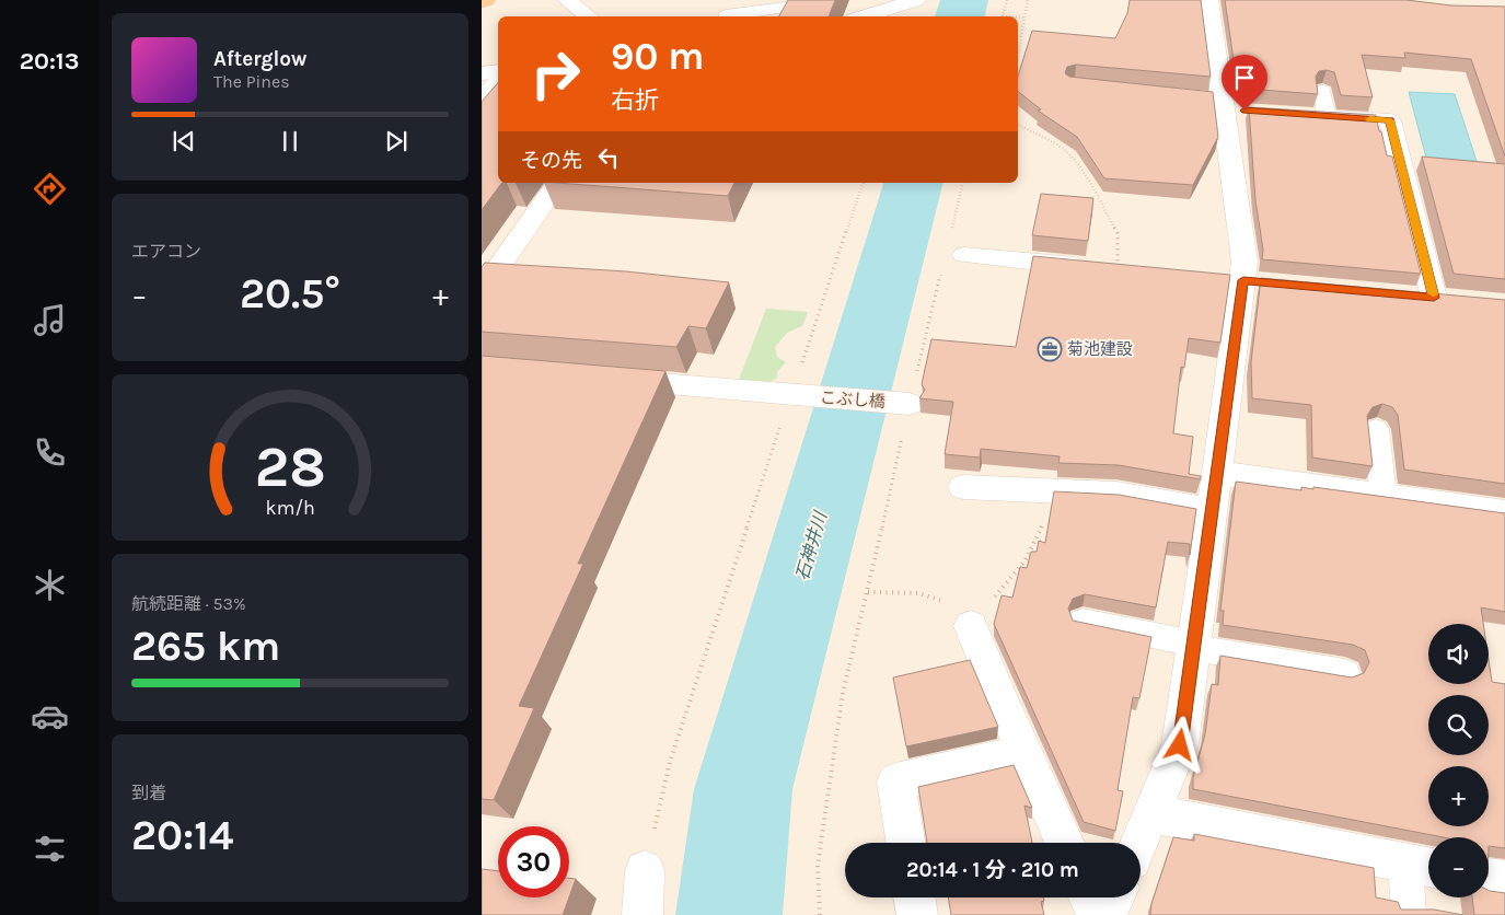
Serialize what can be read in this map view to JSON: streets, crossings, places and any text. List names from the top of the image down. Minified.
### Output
{"streets":{"street":["こぶし橋"]},"water":["石神井川"],"places":{"office":["菊池建設"]},"page":{"tabs":"20:13","turn":["90 m","右折"],"song":["Afterglow","The Pines"],"then":"その先","tile":["エアコン",["航続距離 · 53%","265 km"],["到着","20:14"]],"heat":["−","20.5°","+"],"map_buttons":["+","−"],"limit":"30","trip":"20:14 · 1 分 · 210 m","gauge":["28","km/h"]}}
